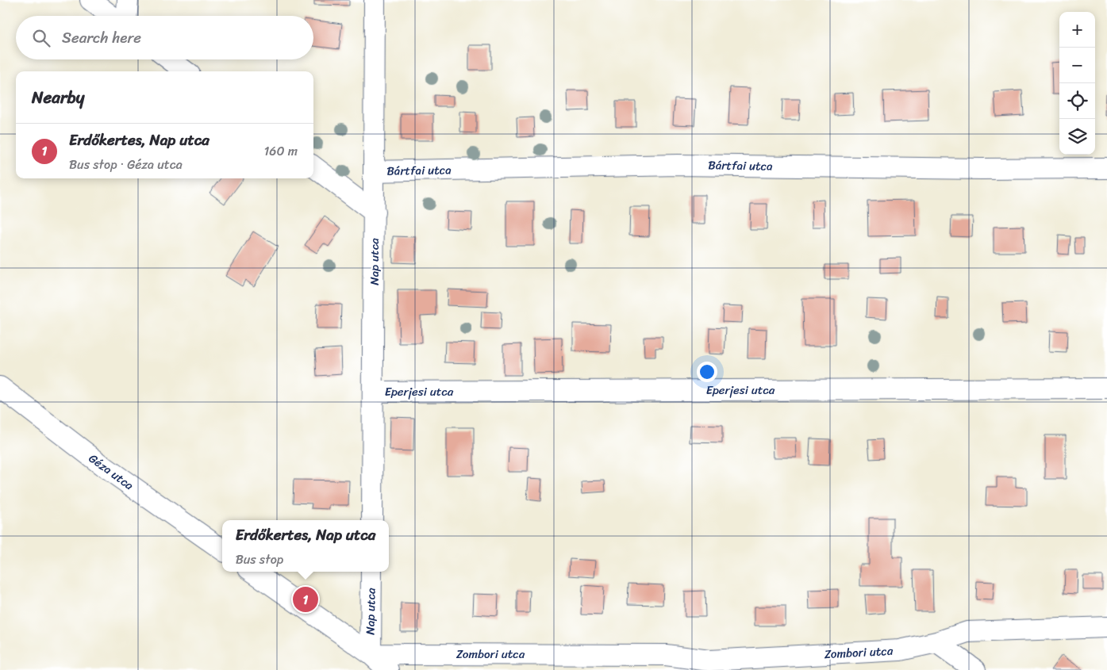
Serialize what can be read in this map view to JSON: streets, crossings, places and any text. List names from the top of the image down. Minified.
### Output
{"streets":{"street":["Bártfai utca","Nap utca","Eperjesi utca","Géza utca","Zombori utca"]},"crossings":[["Bártfai utca","Nap utca"],["Nap utca","Eperjesi utca"],["Nap utca","Zombori utca"]],"page":{"map_buttons":["+","−"],"search":"Search here","heading":"Nearby","list":[{"mark":"1","name":"Erdőkertes, Nap utca","note":"Bus stop · Géza utca","value":"160 m"}],"popup":["Erdőkertes, Nap utca","Bus stop"],"pins":"1"}}
